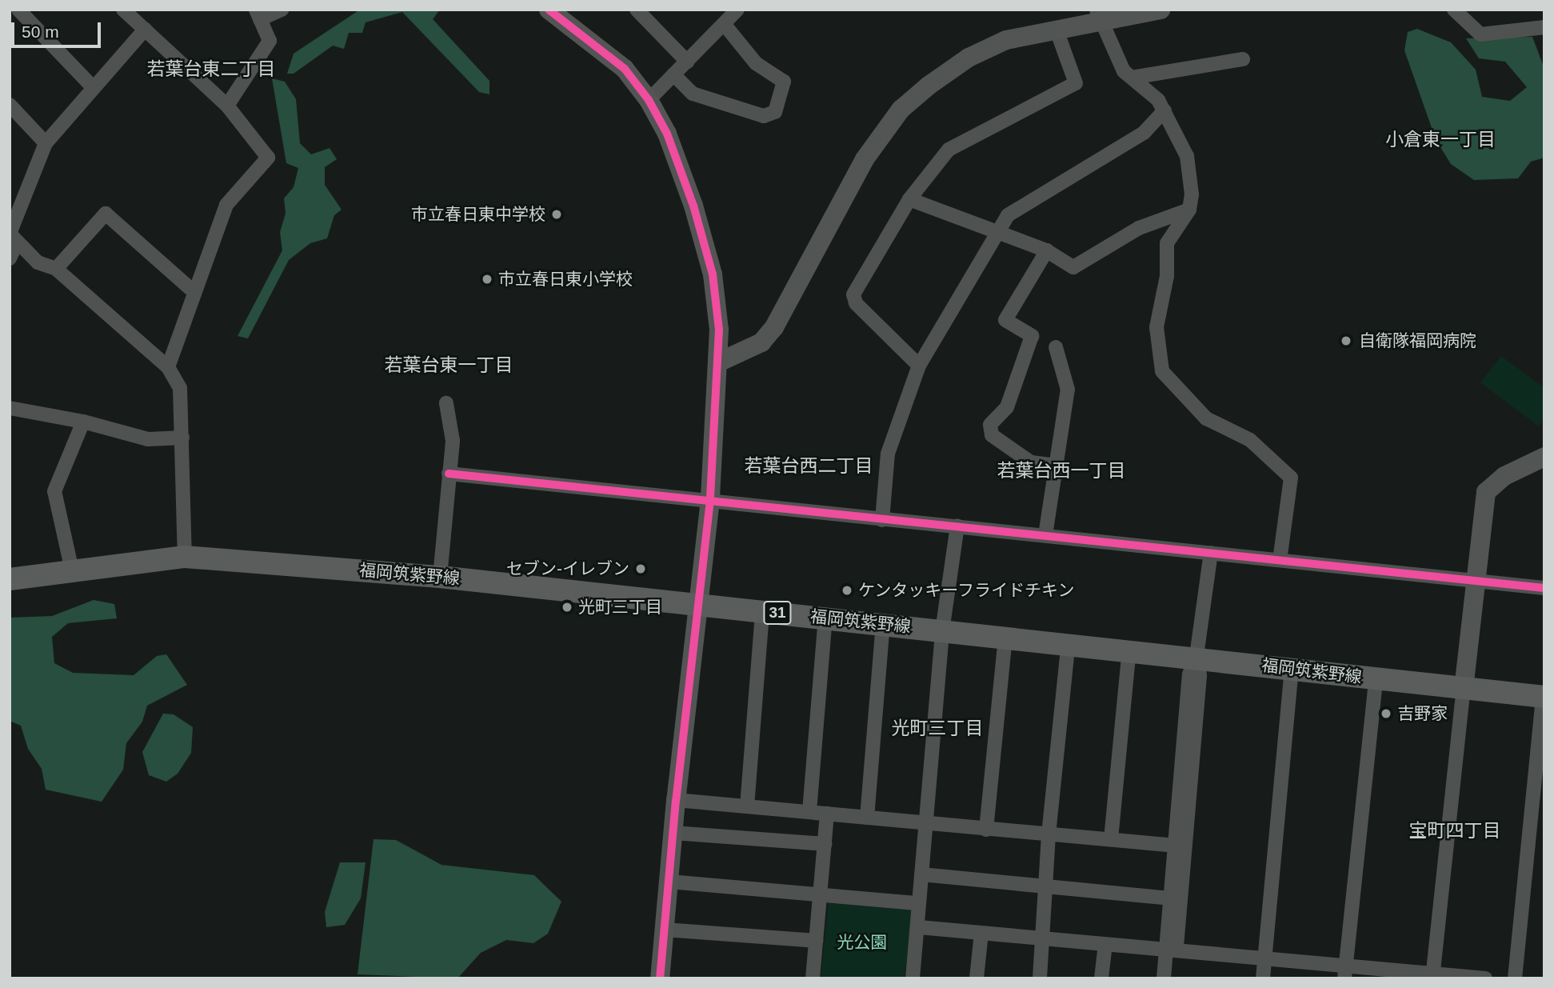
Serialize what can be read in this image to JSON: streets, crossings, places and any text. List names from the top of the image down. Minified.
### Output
{"streets":{"main road":["福岡筑紫野線","31"]},"districts":["若葉台東二丁目","小倉東一丁目","若葉台東一丁目","若葉台西二丁目","若葉台西一丁目","光町三丁目","宝町四丁目"],"parks":["光公園"],"places":["市立春日東中学校","市立春日東小学校","自衛隊福岡病院","セブン-イレブン","ケンタッキーフライドチキン","光町三丁目","吉野家"],"scale_bar":"50 m"}
